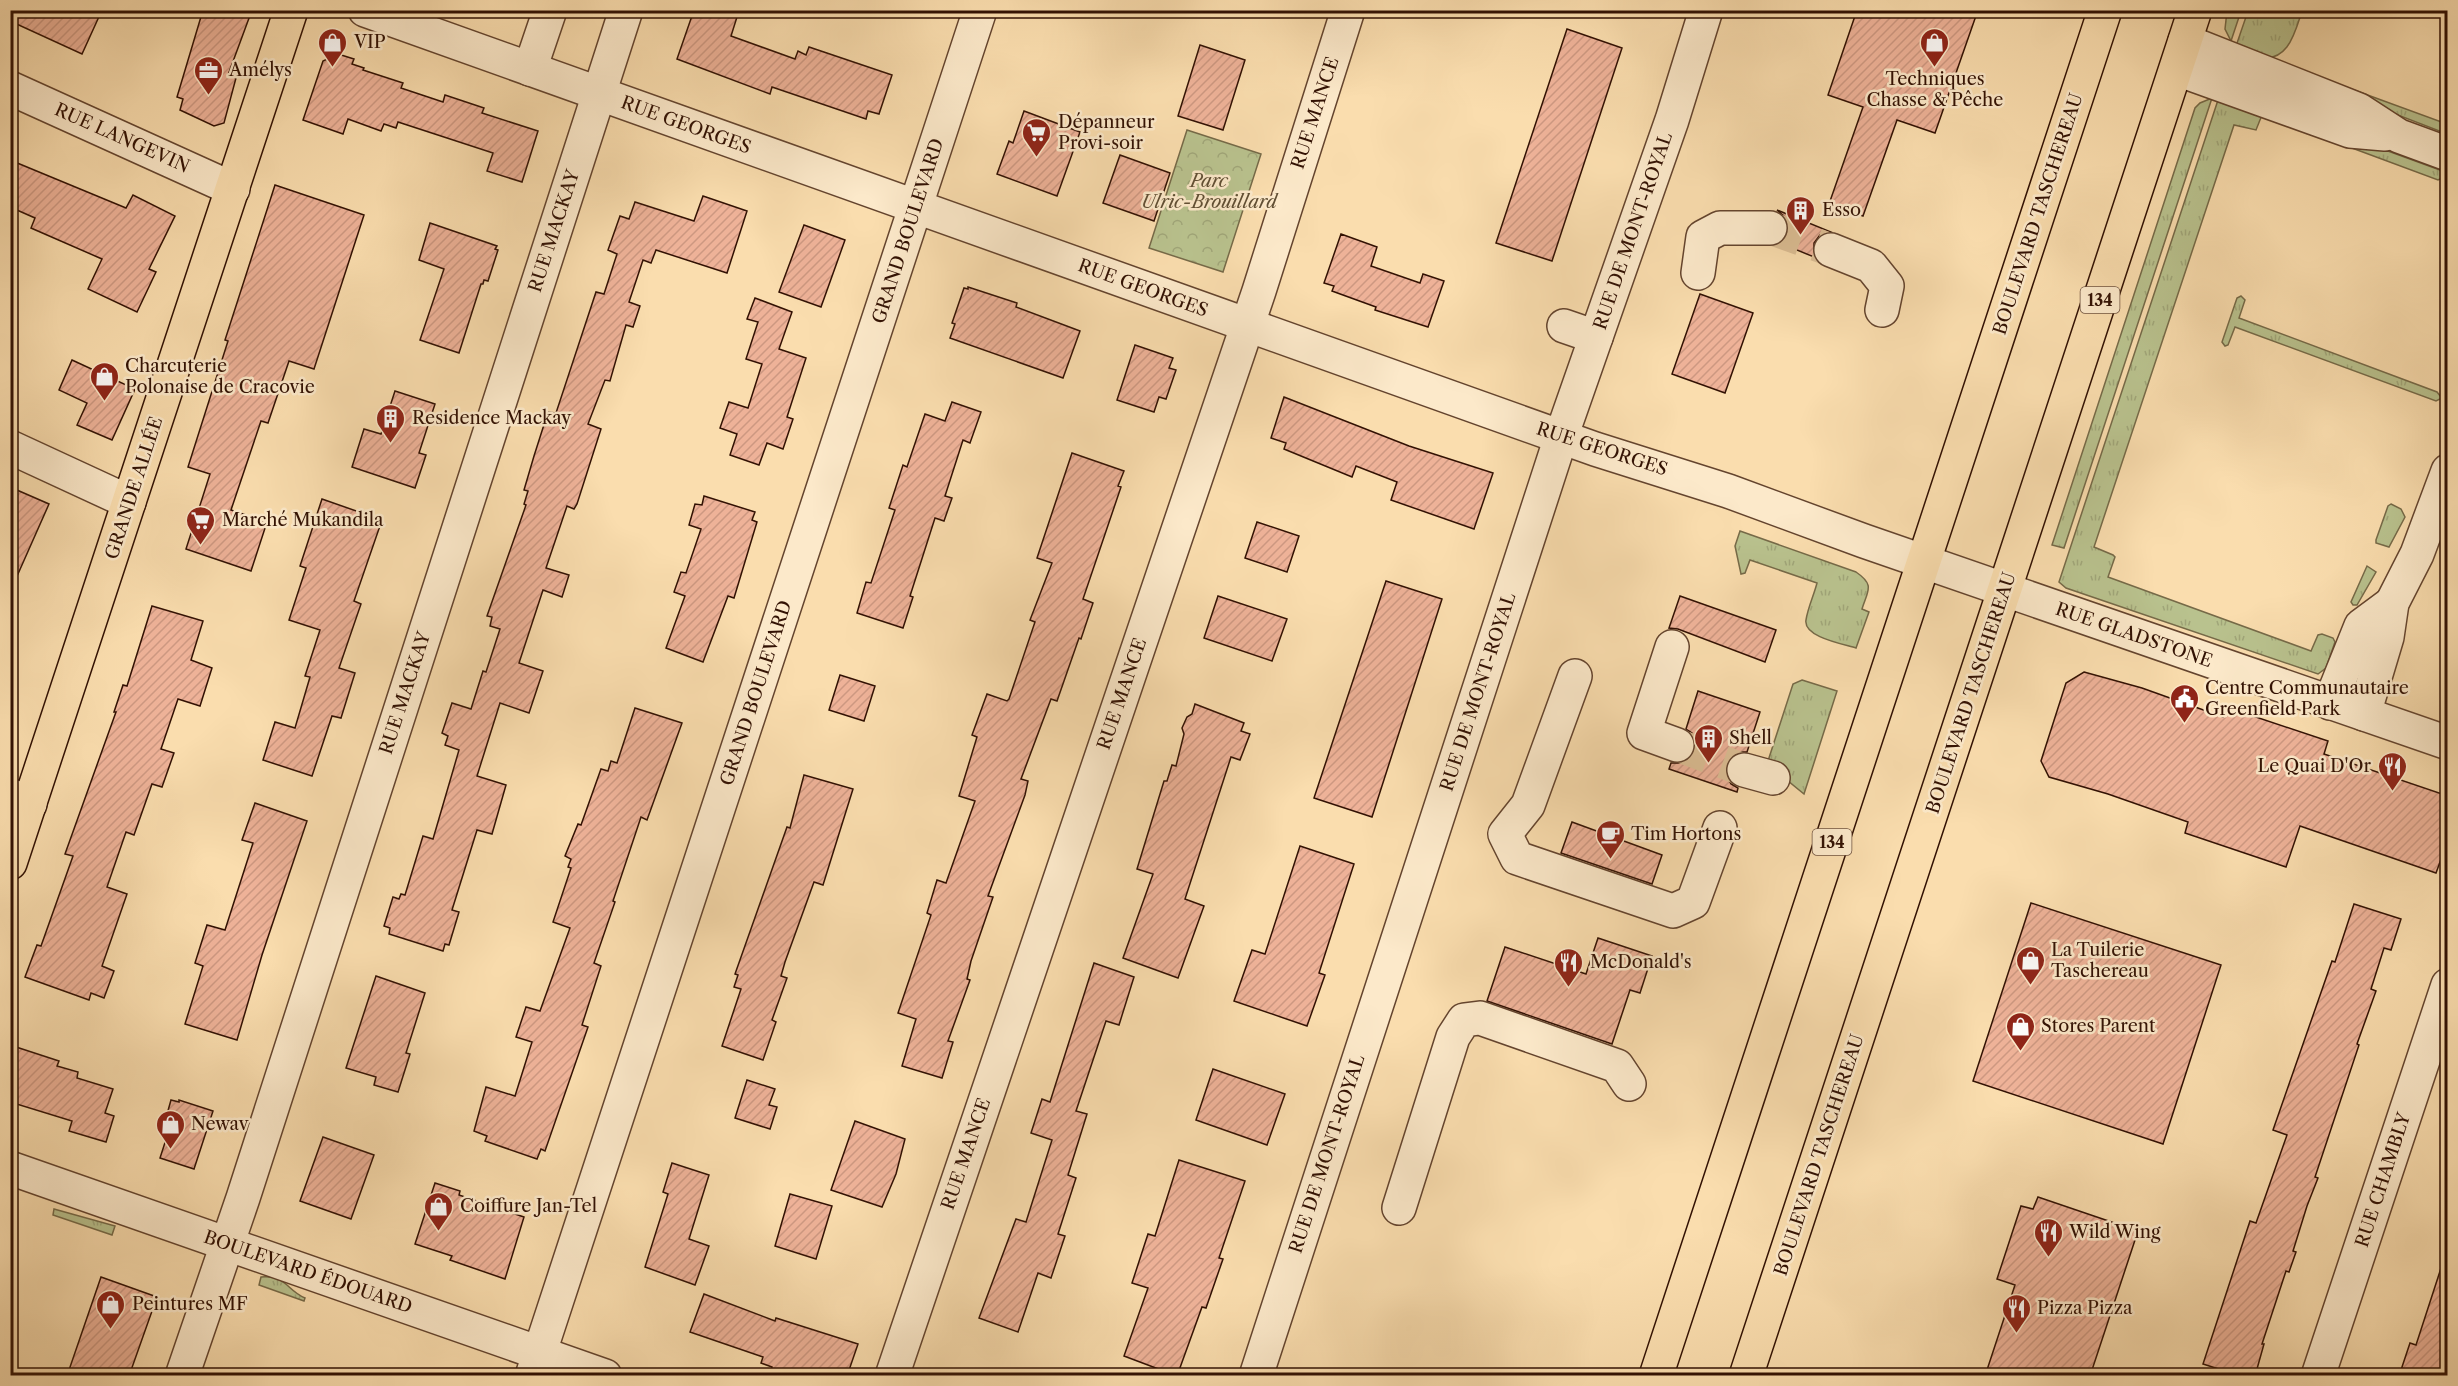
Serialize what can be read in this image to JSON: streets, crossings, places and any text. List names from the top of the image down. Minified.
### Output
{"streets":{"main road":["BOULEVARD TASCHEREAU","134","GRANDE ALLÉE"],"street":["RUE MANCE","RUE GEORGES","RUE LANGEVIN","RUE MACKAY","GRAND BOULEVARD","RUE DE MONT-ROYAL","RUE GLADSTONE","RUE CHAMBLY","BOULEVARD ÉDOUARD"]},"crossings":[["RUE MANCE","RUE GEORGES"],["RUE GEORGES","BOULEVARD TASCHEREAU"],["RUE GEORGES","RUE MACKAY"],["RUE GEORGES","GRAND BOULEVARD"],["RUE GEORGES","RUE DE MONT-ROYAL"],["RUE GEORGES","RUE GLADSTONE"],["RUE LANGEVIN","GRANDE ALLÉE"],["BOULEVARD TASCHEREAU","RUE GLADSTONE"],["RUE MACKAY","BOULEVARD ÉDOUARD"],["GRAND BOULEVARD","BOULEVARD ÉDOUARD"]],"parks":["Parc Ulric-Brouillard"],"places":{"shop":["VIP","Techniques Chasse & Pêche","Charcuterie Polonaise de Cracovie","La Tuilerie Taschereau","Stores Parent","Newav","Coiffure Jan-Tel","Peintures MF"],"office":["Amélys"],"supermarket":["Dépanneur Provi-soir","Marché Mukandila"],"building":["Esso","Residence Mackay","Shell"],"public building":["Centre Communautaire Greenfield Park"],"restaurant":["Le Quai D'Or","McDonald's","Wild Wing","Pizza Pizza"],"cafe":["Tim Hortons"]}}
